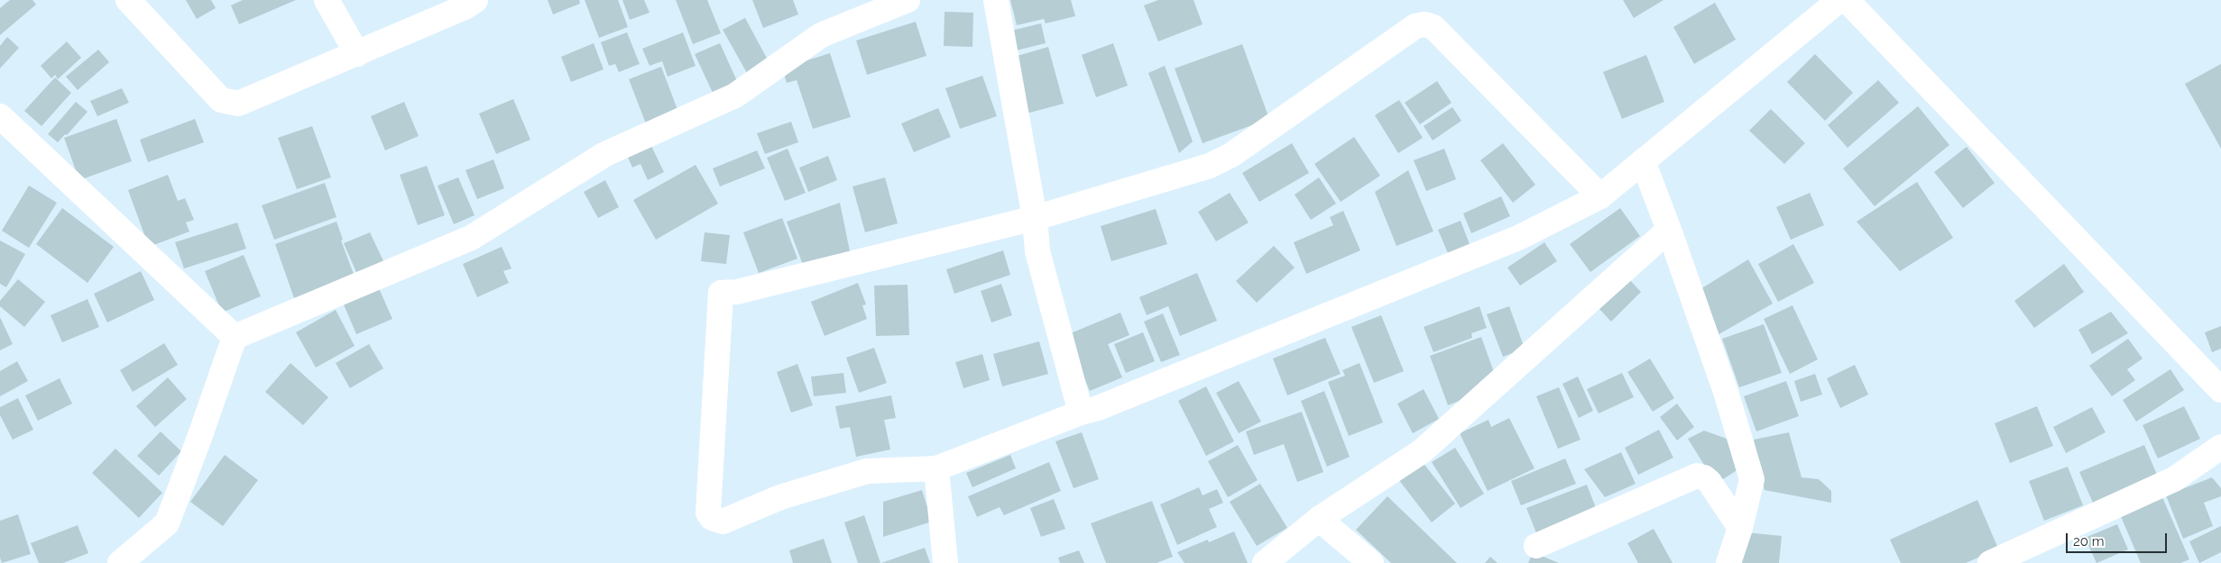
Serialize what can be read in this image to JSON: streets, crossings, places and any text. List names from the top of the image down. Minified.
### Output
{"scale_bar":"20 m"}
